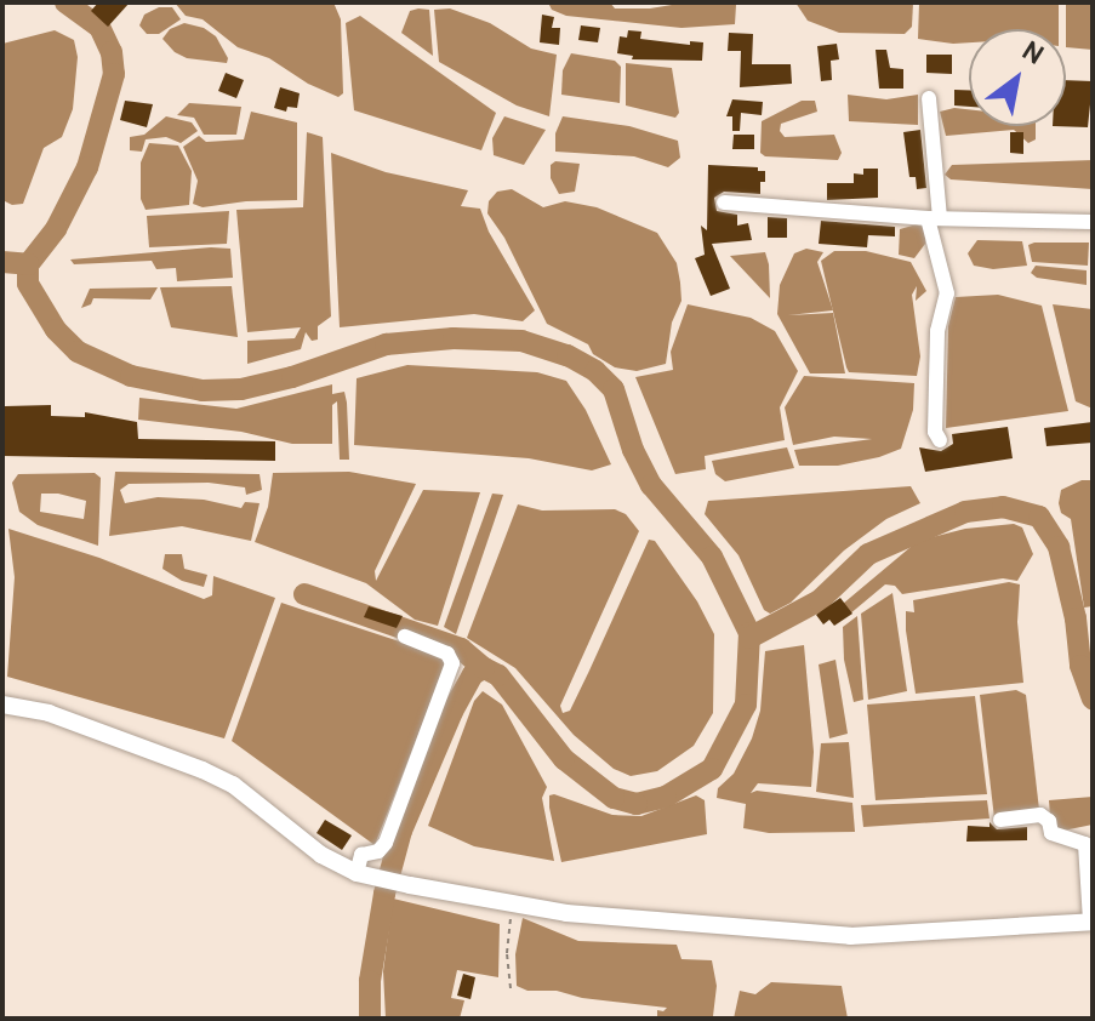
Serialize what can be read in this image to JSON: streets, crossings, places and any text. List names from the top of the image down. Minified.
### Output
{"north":"top right"}
